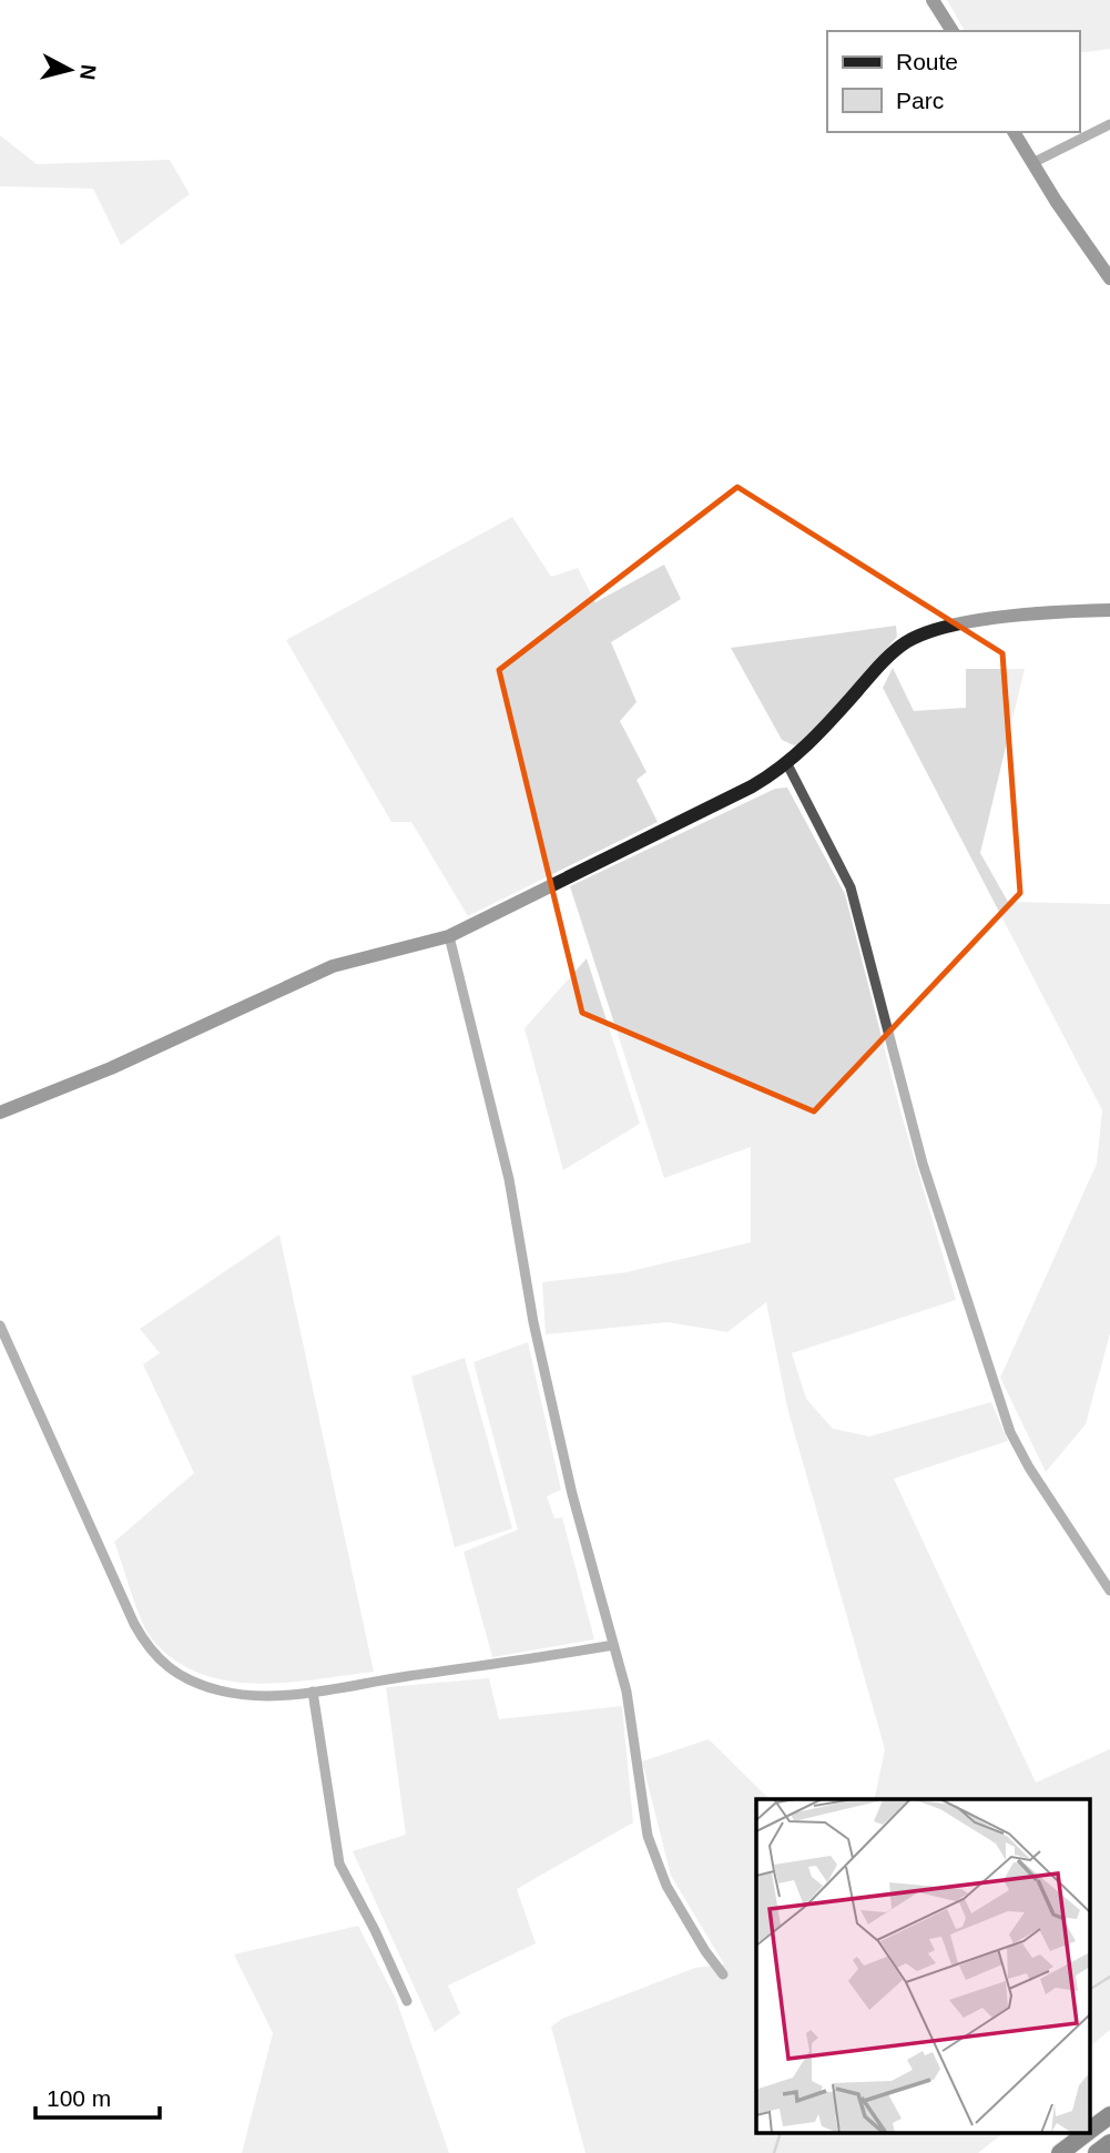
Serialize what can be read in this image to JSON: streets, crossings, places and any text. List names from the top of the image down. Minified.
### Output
{"legend":["Route","Parc"],"scale_bar":"100 m","north":"right"}
